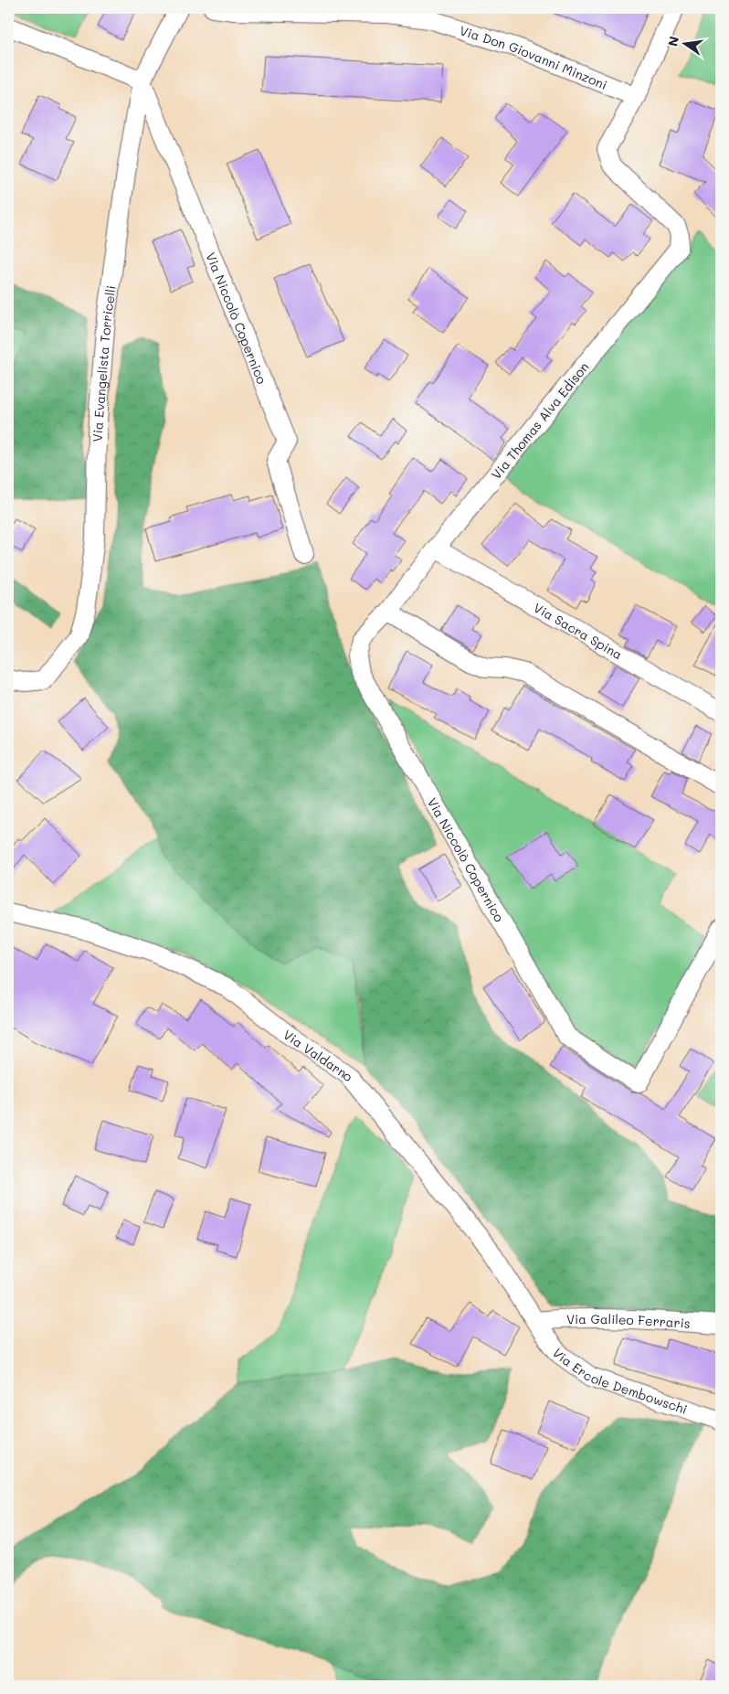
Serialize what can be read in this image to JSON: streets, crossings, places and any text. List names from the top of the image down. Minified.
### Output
{"streets":{"street":["Via Don Giovanni Minzoni","Via Niccolò Copernico","Via Evangelista Torricelli","Via Thomas Alva Edison","Via Sacra Spina","Via Valdarno","Via Galileo Ferraris","Via Ercole Dembowschi"]},"crossings":[["Via Don Giovanni Minzoni","Via Thomas Alva Edison"],["Via Niccolò Copernico","Via Evangelista Torricelli"],["Via Niccolò Copernico","Via Thomas Alva Edison"],["Via Thomas Alva Edison","Via Sacra Spina"],["Via Valdarno","Via Galileo Ferraris"],["Via Valdarno","Via Ercole Dembowschi"],["Via Galileo Ferraris","Via Ercole Dembowschi"]],"north":"left"}
